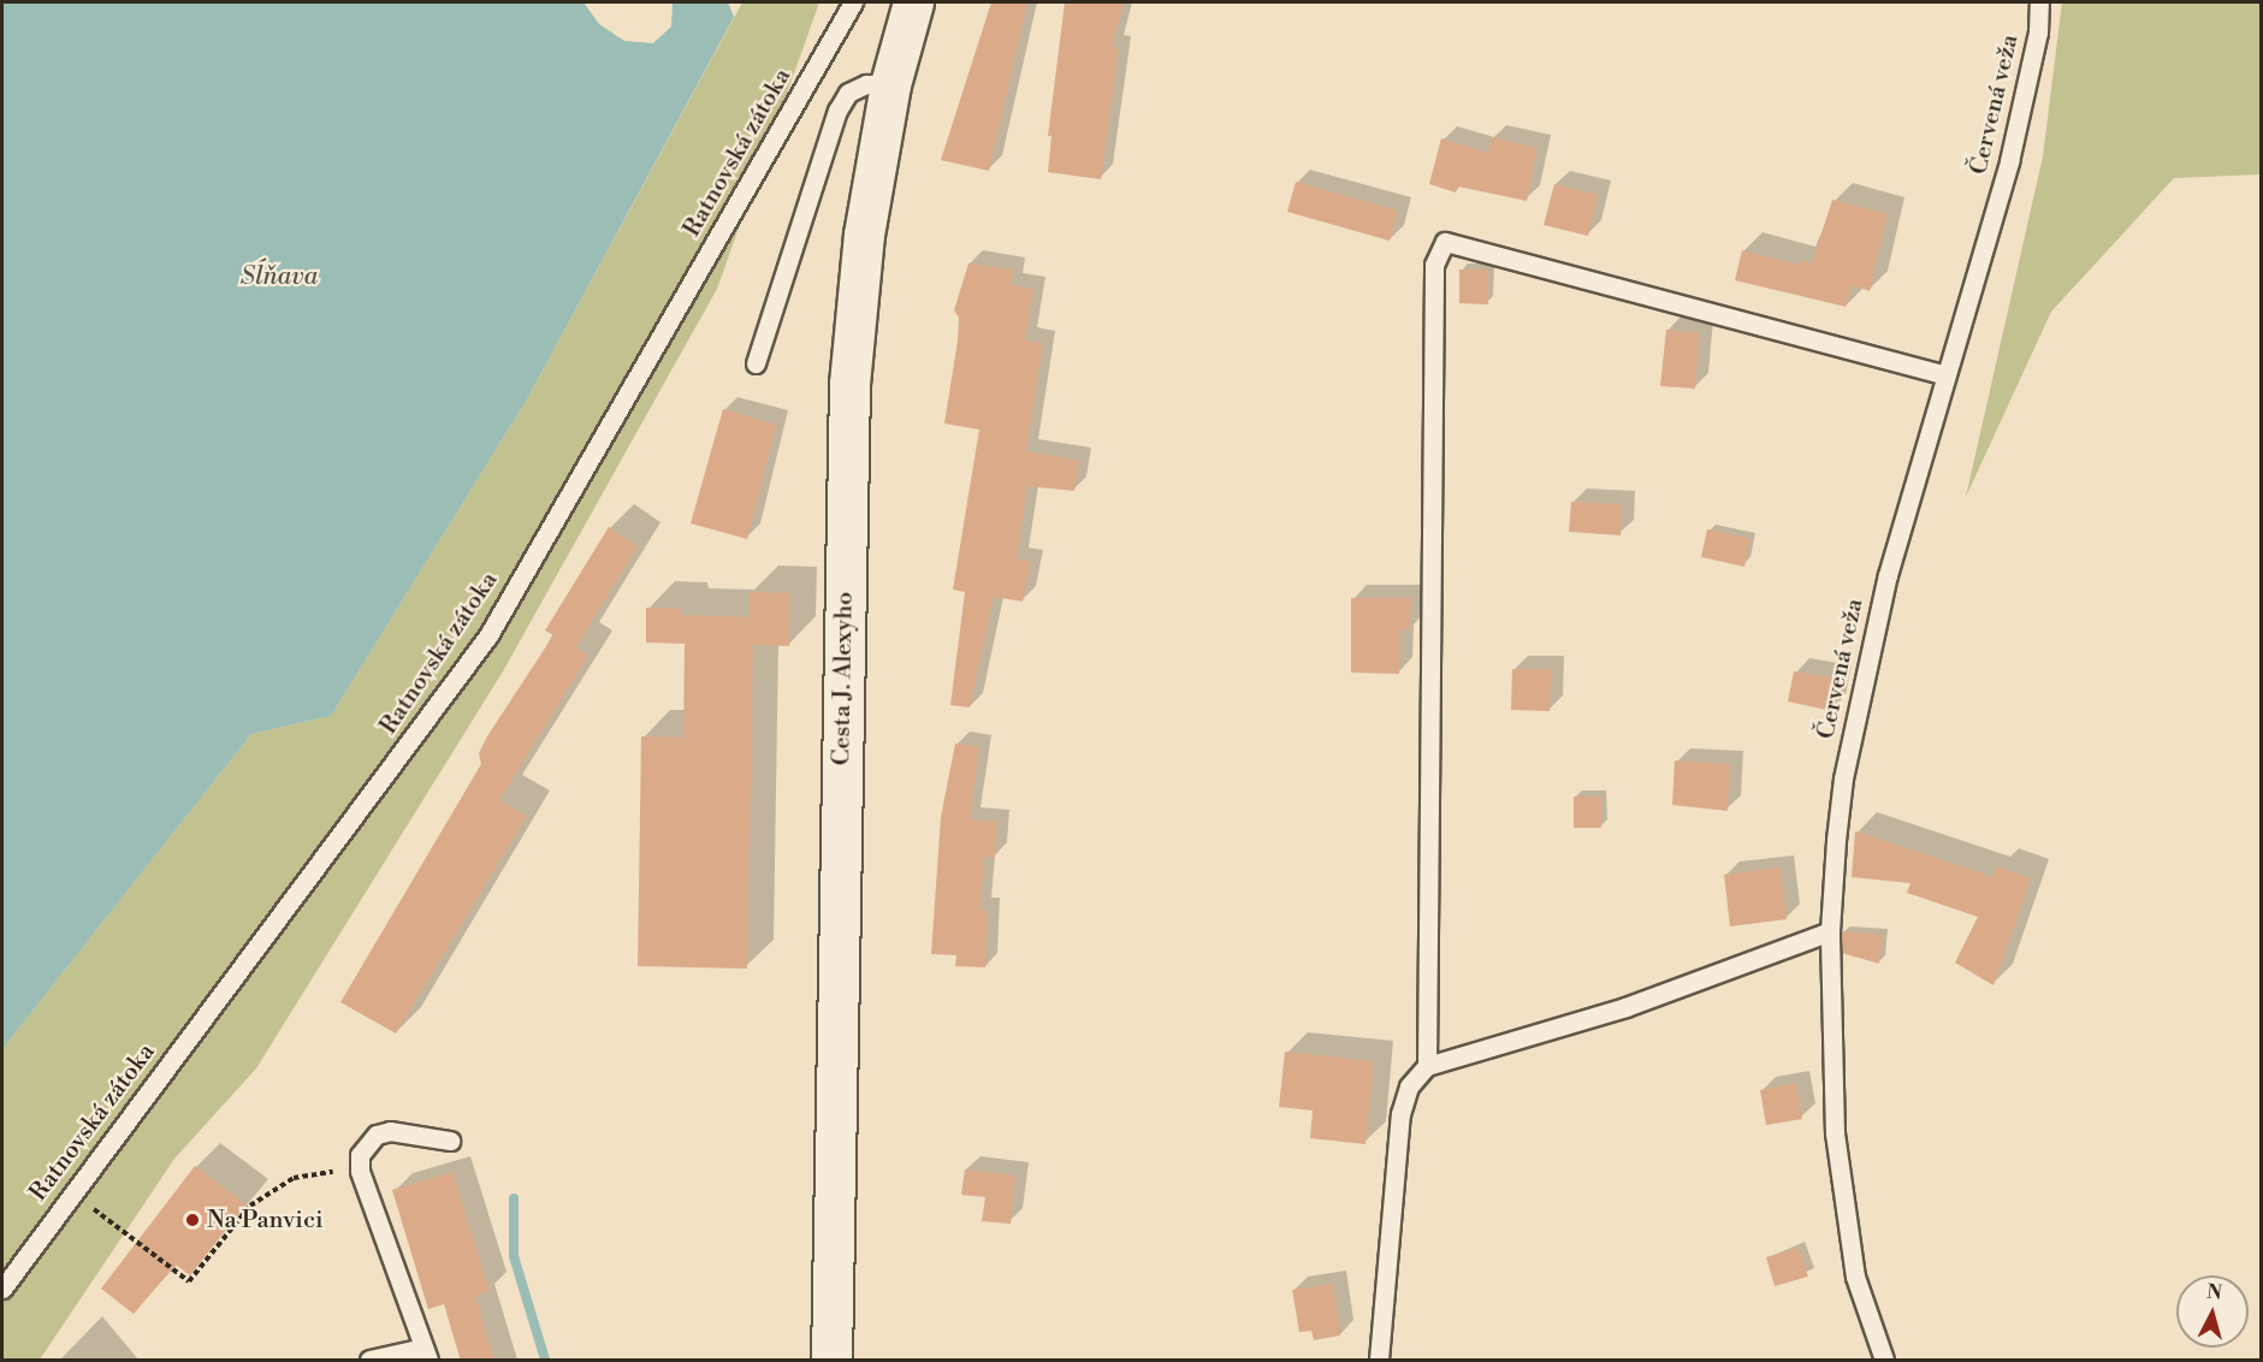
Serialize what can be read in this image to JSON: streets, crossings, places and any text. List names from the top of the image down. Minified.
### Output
{"streets":{"main road":["Cesta J. Alexyho"],"lane":["Červená veža","Ratnovská zátoka"]},"water":["Sĺňava"],"places":["Na Panvici"],"north":"top"}
